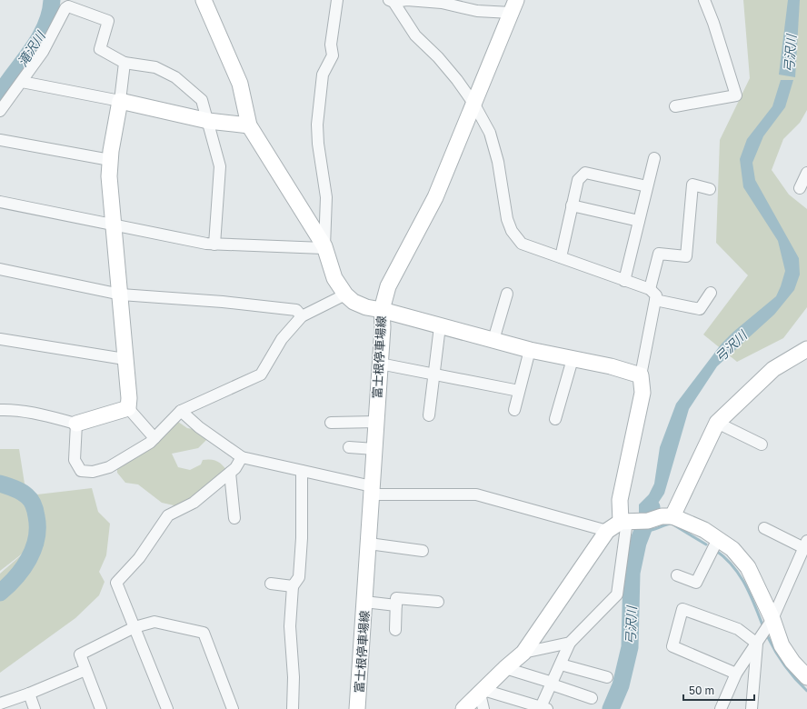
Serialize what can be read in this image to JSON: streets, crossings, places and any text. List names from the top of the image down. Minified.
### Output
{"streets":{"street":["富士根停車場線"]},"water":["滝沢川","弓沢川"],"scale_bar":"50 m"}
